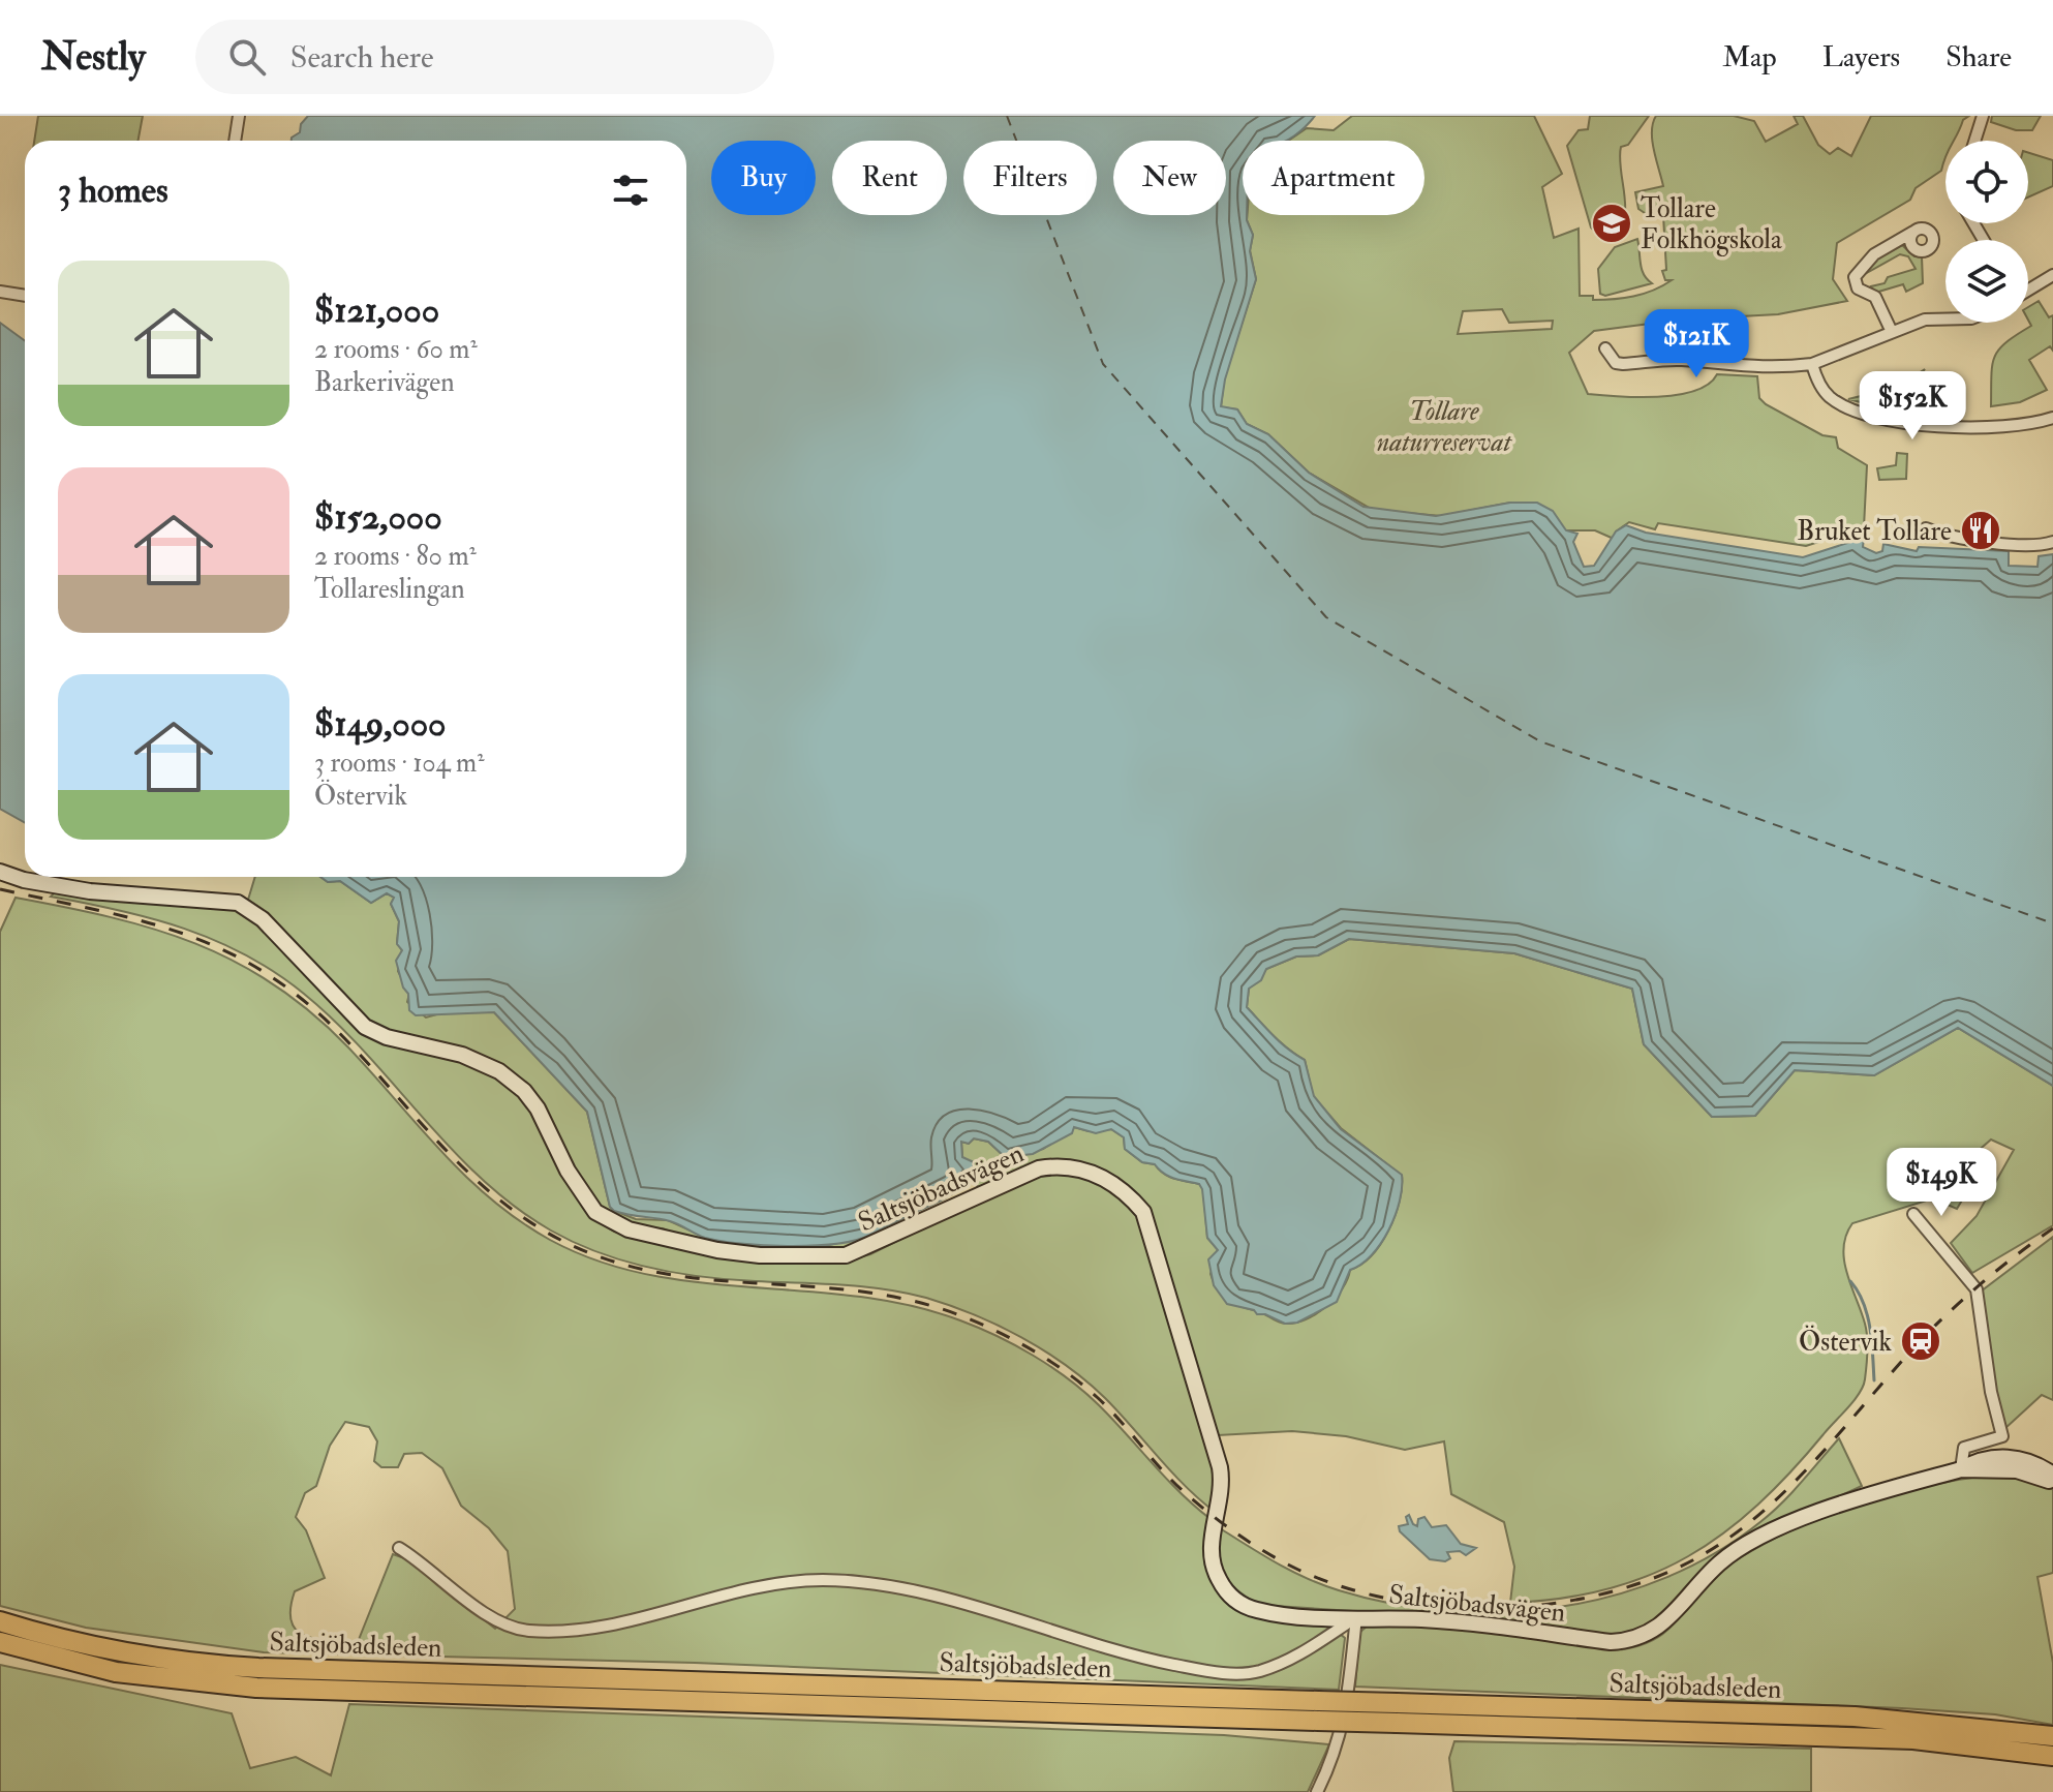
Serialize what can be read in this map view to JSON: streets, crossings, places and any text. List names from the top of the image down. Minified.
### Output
{"streets":{"highway":["Saltsjöbadsleden"],"street":["Saltsjöbadsvägen"]},"parks":["Tollare naturreservat"],"places":{"school or university":["Tollare Folkhögskola"],"restaurant":["Bruket Tollare"],"station":["Östervik"]},"page":{"header":"Nestly","search":"Search here","nav":["Map","Layers","Share"],"chip":["Buy","Rent","Filters","New","Apartment"],"heading":"3 homes","list":[{"name":"$121,000","note":"2 rooms · 60 m² · Barkerivägen"},{"name":"$152,000","note":"2 rooms · 80 m² · Tollareslingan"},{"name":"$149,000","note":"3 rooms · 104 m² · Östervik"}],"price":["$121K","$152K","$149K"]}}
